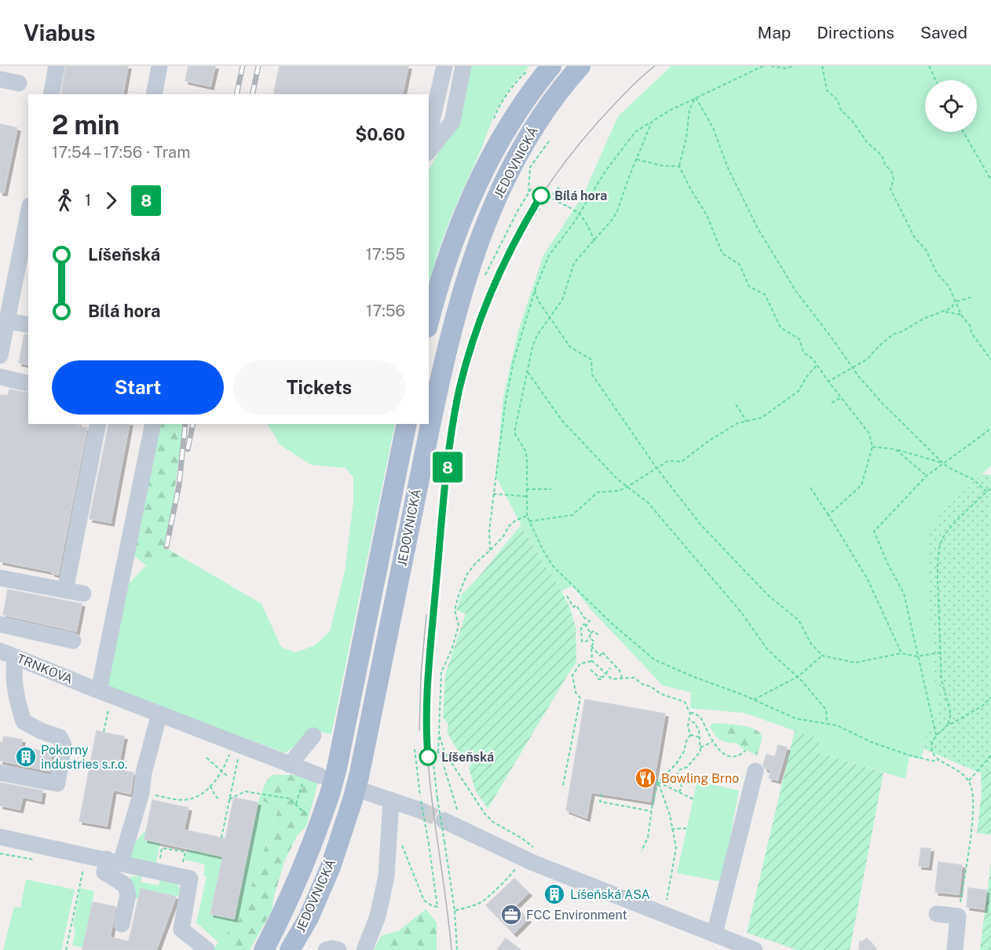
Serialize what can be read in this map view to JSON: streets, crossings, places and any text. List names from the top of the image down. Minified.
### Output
{"streets":{"main road":["JEDOVNICKÁ"],"street":["TRNKOVA"]},"places":{"other":["Bílá hora","Líšeňská"],"building":["Pokorny industries s.r.o.","Líšeňská ASA"],"restaurant":["Bowling Brno"],"office":["FCC Environment"]},"lines":["tram line 8"],"page":{"header":"Viabus","nav":["Map","Directions","Saved"],"on_map":"8","heading":["2 min","17:54 – 17:56 · Tram","$0.60"],"legs":["1","8"],"list":[{"name":"Líšeňská","value":"17:55"},{"name":"Bílá hora","value":"17:56"}],"buttons":["Start","Tickets"]}}
